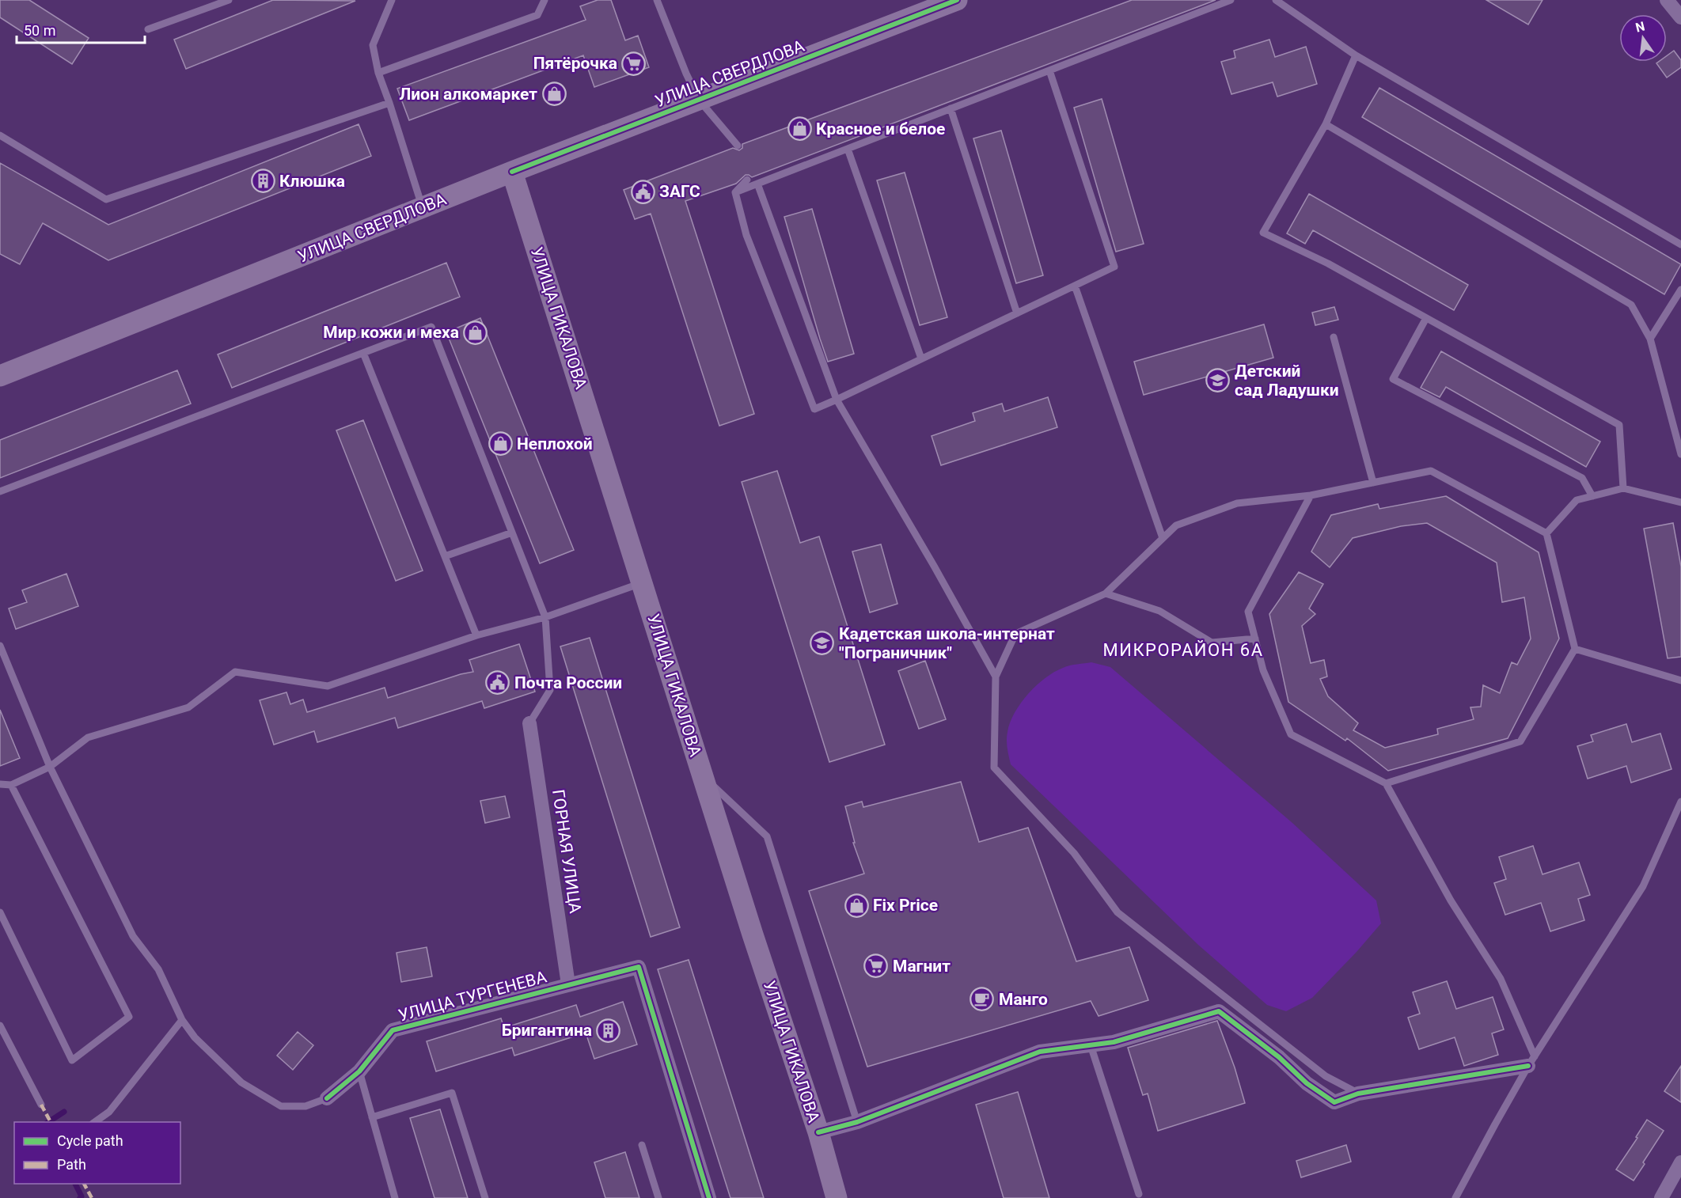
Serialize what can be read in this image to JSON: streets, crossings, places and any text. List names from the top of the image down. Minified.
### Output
{"streets":{"main road":["УЛИЦА СВЕРДЛОВА","УЛИЦА ГИКАЛОВА"],"street":["ГОРНАЯ УЛИЦА","УЛИЦА ТУРГЕНЕВА"]},"crossings":[["УЛИЦА СВЕРДЛОВА","УЛИЦА ГИКАЛОВА"],["ГОРНАЯ УЛИЦА","УЛИЦА ТУРГЕНЕВА"]],"districts":["МИКРОРАЙОН 6А"],"places":{"supermarket":["Пятёрочка","Магнит"],"shop":["Лион алкомаркет","Красное и белое","Мир кожи и меха","Неплохой","Fix Price"],"building":["Клюшка","Бригантина"],"public building":["ЗАГС","Почта России"],"school or university":["Детский сад Ладушки","Кадетская школа-интернат \"Пограничник\""],"cafe":["Манго"]},"legend":["Cycle path","Path"],"scale_bar":"50 m","north":"top"}
